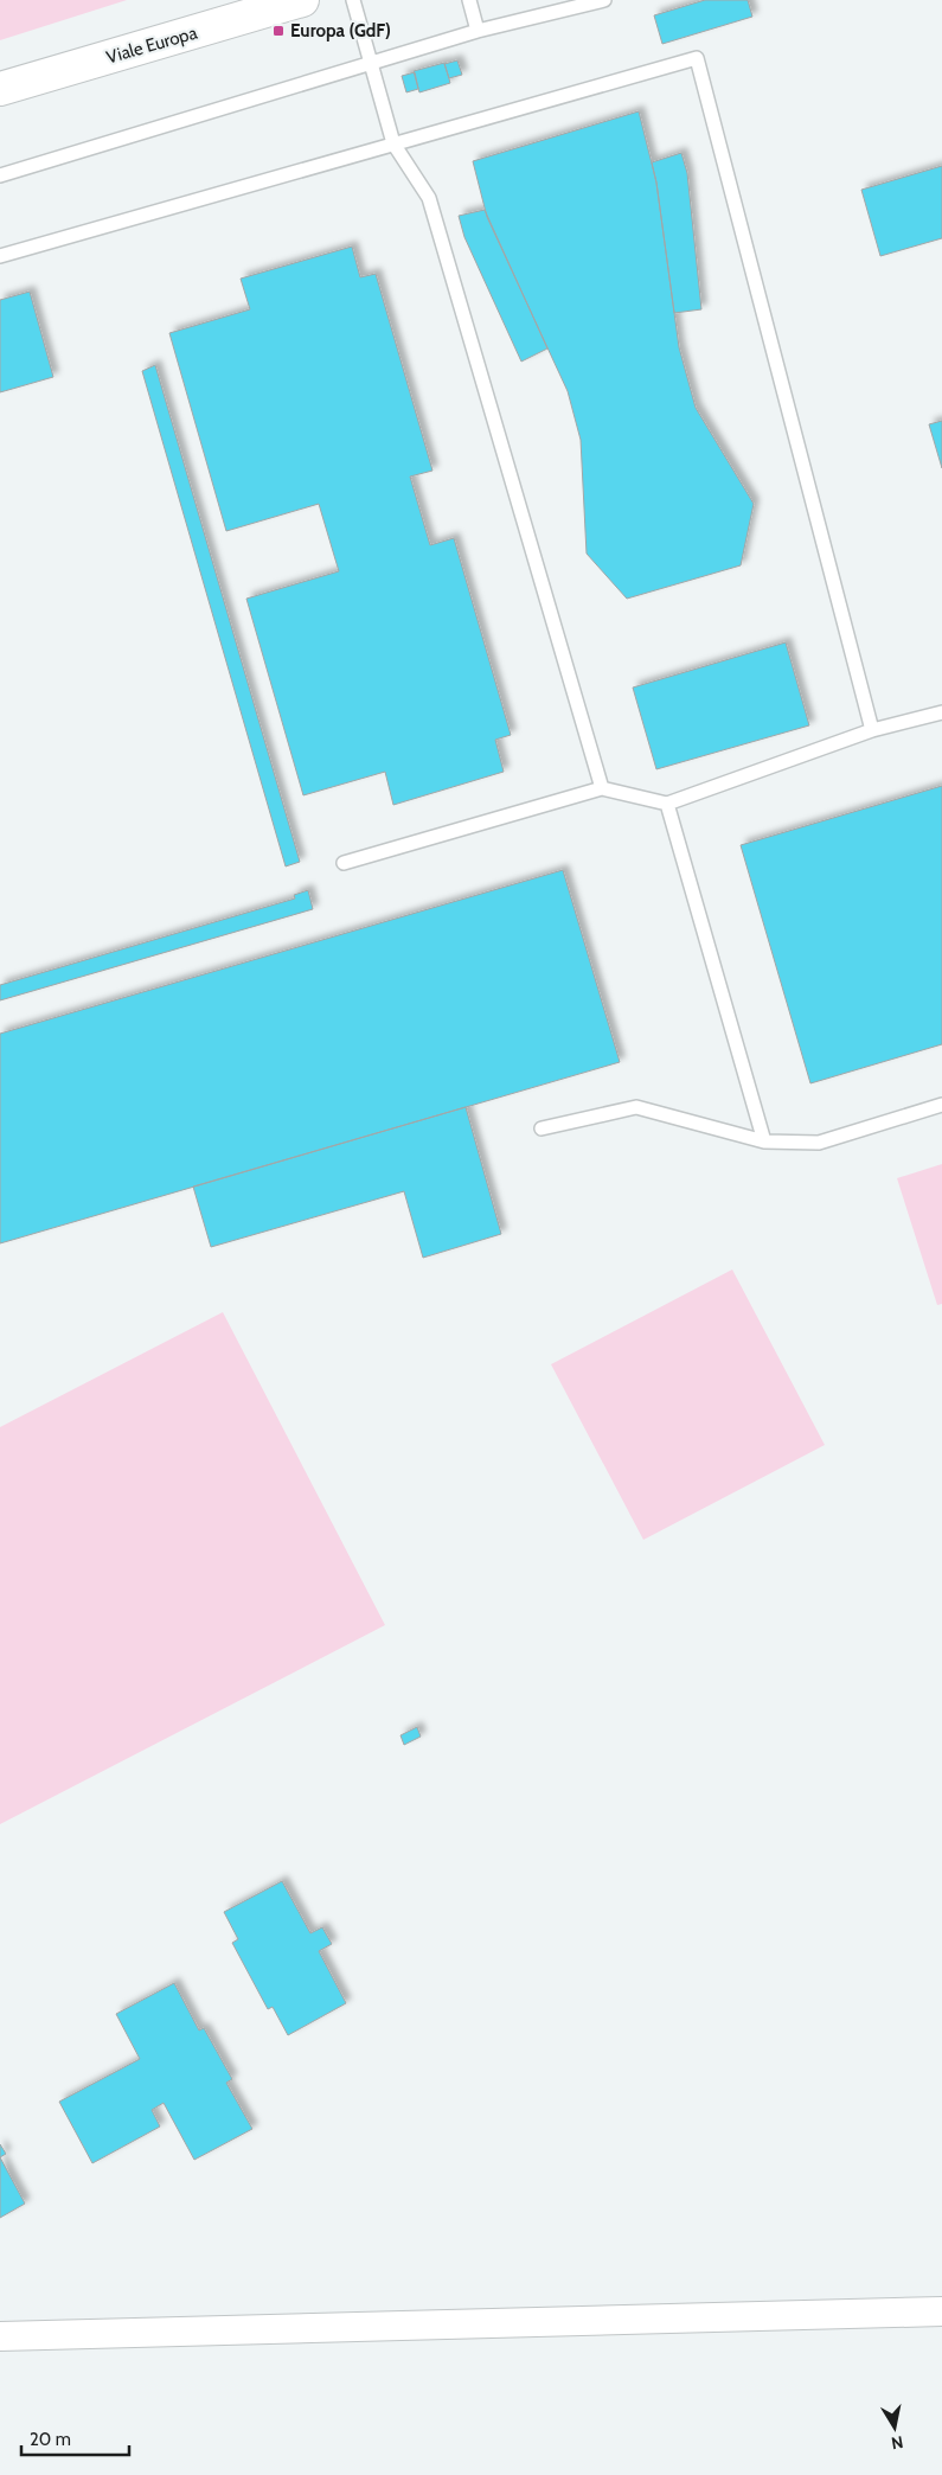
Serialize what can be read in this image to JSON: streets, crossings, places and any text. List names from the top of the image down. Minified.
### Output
{"streets":{"main road":["Viale Europa"]},"places":{"transit":["Europa (GdF)"]},"scale_bar":"20 m","north":"bottom"}
